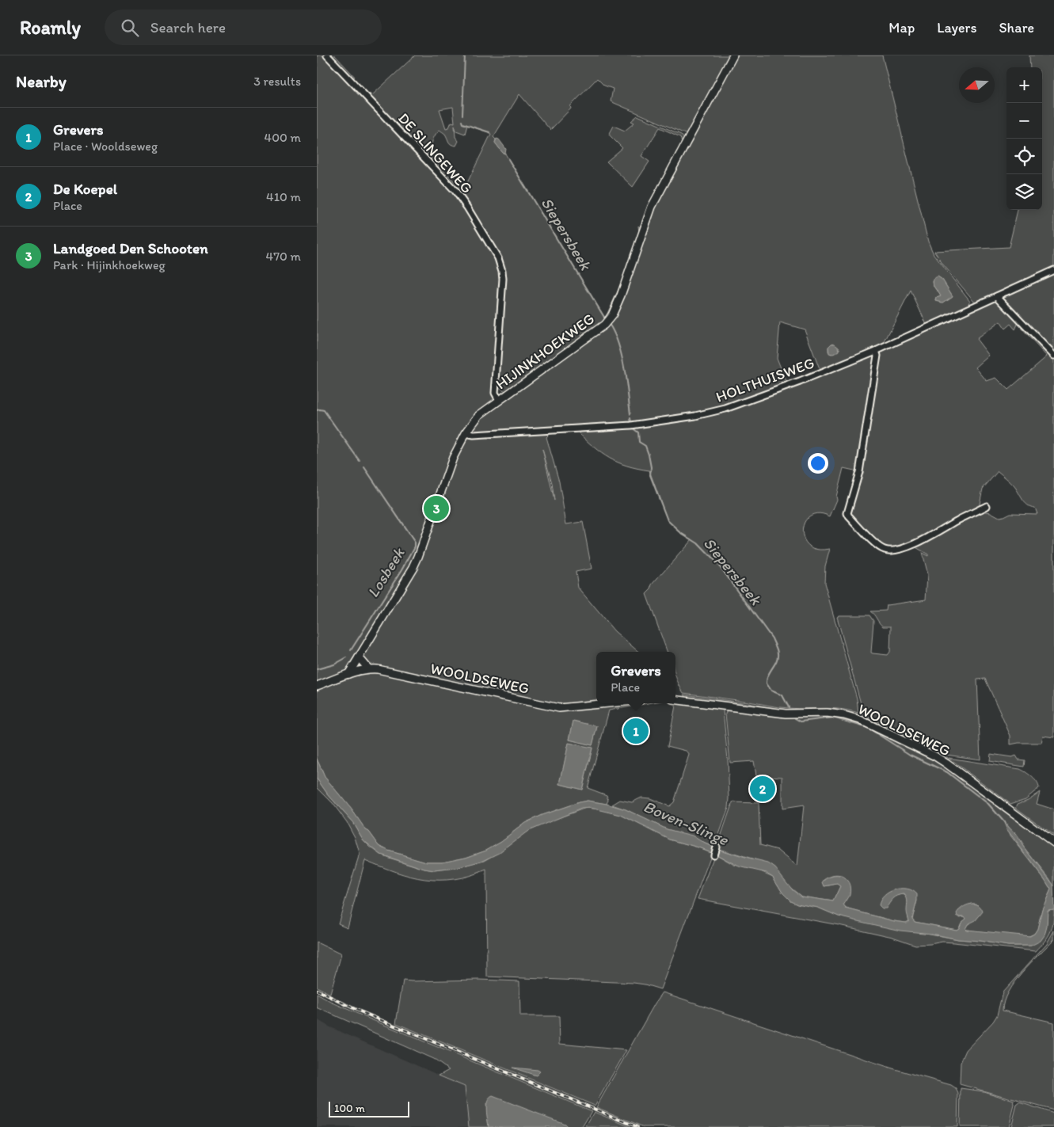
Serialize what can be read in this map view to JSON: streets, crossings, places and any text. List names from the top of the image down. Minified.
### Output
{"streets":{"street":["DE SLINGEWEG","HIJINKHOEKWEG","HOLTHUISWEG","WOOLDSEWEG"]},"crossings":[["DE SLINGEWEG","HIJINKHOEKWEG"],["HIJINKHOEKWEG","HOLTHUISWEG"],["HIJINKHOEKWEG","WOOLDSEWEG"]],"water":["Siepersbeek","Losbeek","Boven-Slinge"],"scale_bar":"100 m","north":"left","page":{"header":"Roamly","search":"Search here","nav":["Map","Layers","Share"],"heading":["Nearby","3 results"],"map_buttons":["+","−"],"list":[{"mark":"1","name":"Grevers","note":"Place · Wooldseweg","value":"400 m"},{"mark":"2","name":"De Koepel","note":"Place","value":"410 m"},{"mark":"3","name":"Landgoed Den Schooten","note":"Park · Hijinkhoekweg","value":"470 m"}],"pins":["3","1","2"],"popup":["Grevers","Place"],"scale":"100 m"}}
